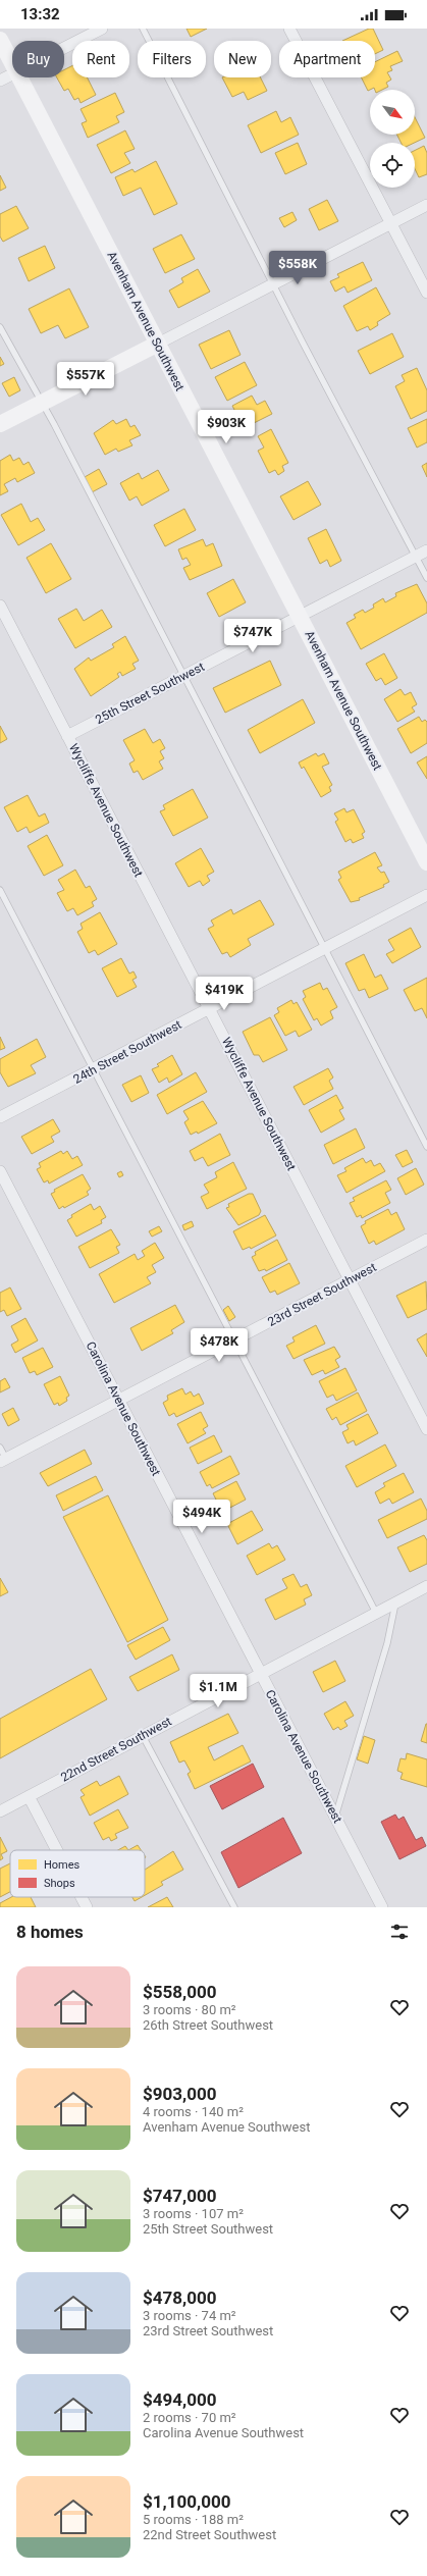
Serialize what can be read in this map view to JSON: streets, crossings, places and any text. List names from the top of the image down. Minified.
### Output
{"streets":{"street":["Avenham Avenue Southwest","25th Street Southwest","Wycliffe Avenue Southwest","24th Street Southwest","23rd Street Southwest","Carolina Avenue Southwest","22nd Street Southwest"]},"crossings":[["Avenham Avenue Southwest","25th Street Southwest"],["25th Street Southwest","Wycliffe Avenue Southwest"],["Wycliffe Avenue Southwest","24th Street Southwest"],["Wycliffe Avenue Southwest","23rd Street Southwest"],["23rd Street Southwest","Carolina Avenue Southwest"],["Carolina Avenue Southwest","22nd Street Southwest"]],"legend":["Homes","Shops"],"north":"bottom right","page":{"status":"13:32","chip":["Buy","Rent","Filters","New","Apartment"],"price":["$558K","$557K","$903K","$747K","$419K","$478K","$494K","$1.1M"],"heading":"8 homes","list":[{"name":"$558,000","note":"3 rooms · 80 m² · 26th Street Southwest"},{"name":"$903,000","note":"4 rooms · 140 m² · Avenham Avenue Southwest"},{"name":"$747,000","note":"3 rooms · 107 m² · 25th Street Southwest"},{"name":"$478,000","note":"3 rooms · 74 m² · 23rd Street Southwest"},{"name":"$494,000","note":"2 rooms · 70 m² · Carolina Avenue Southwest"},{"name":"$1,100,000","note":"5 rooms · 188 m² · 22nd Street Southwest"}]}}
